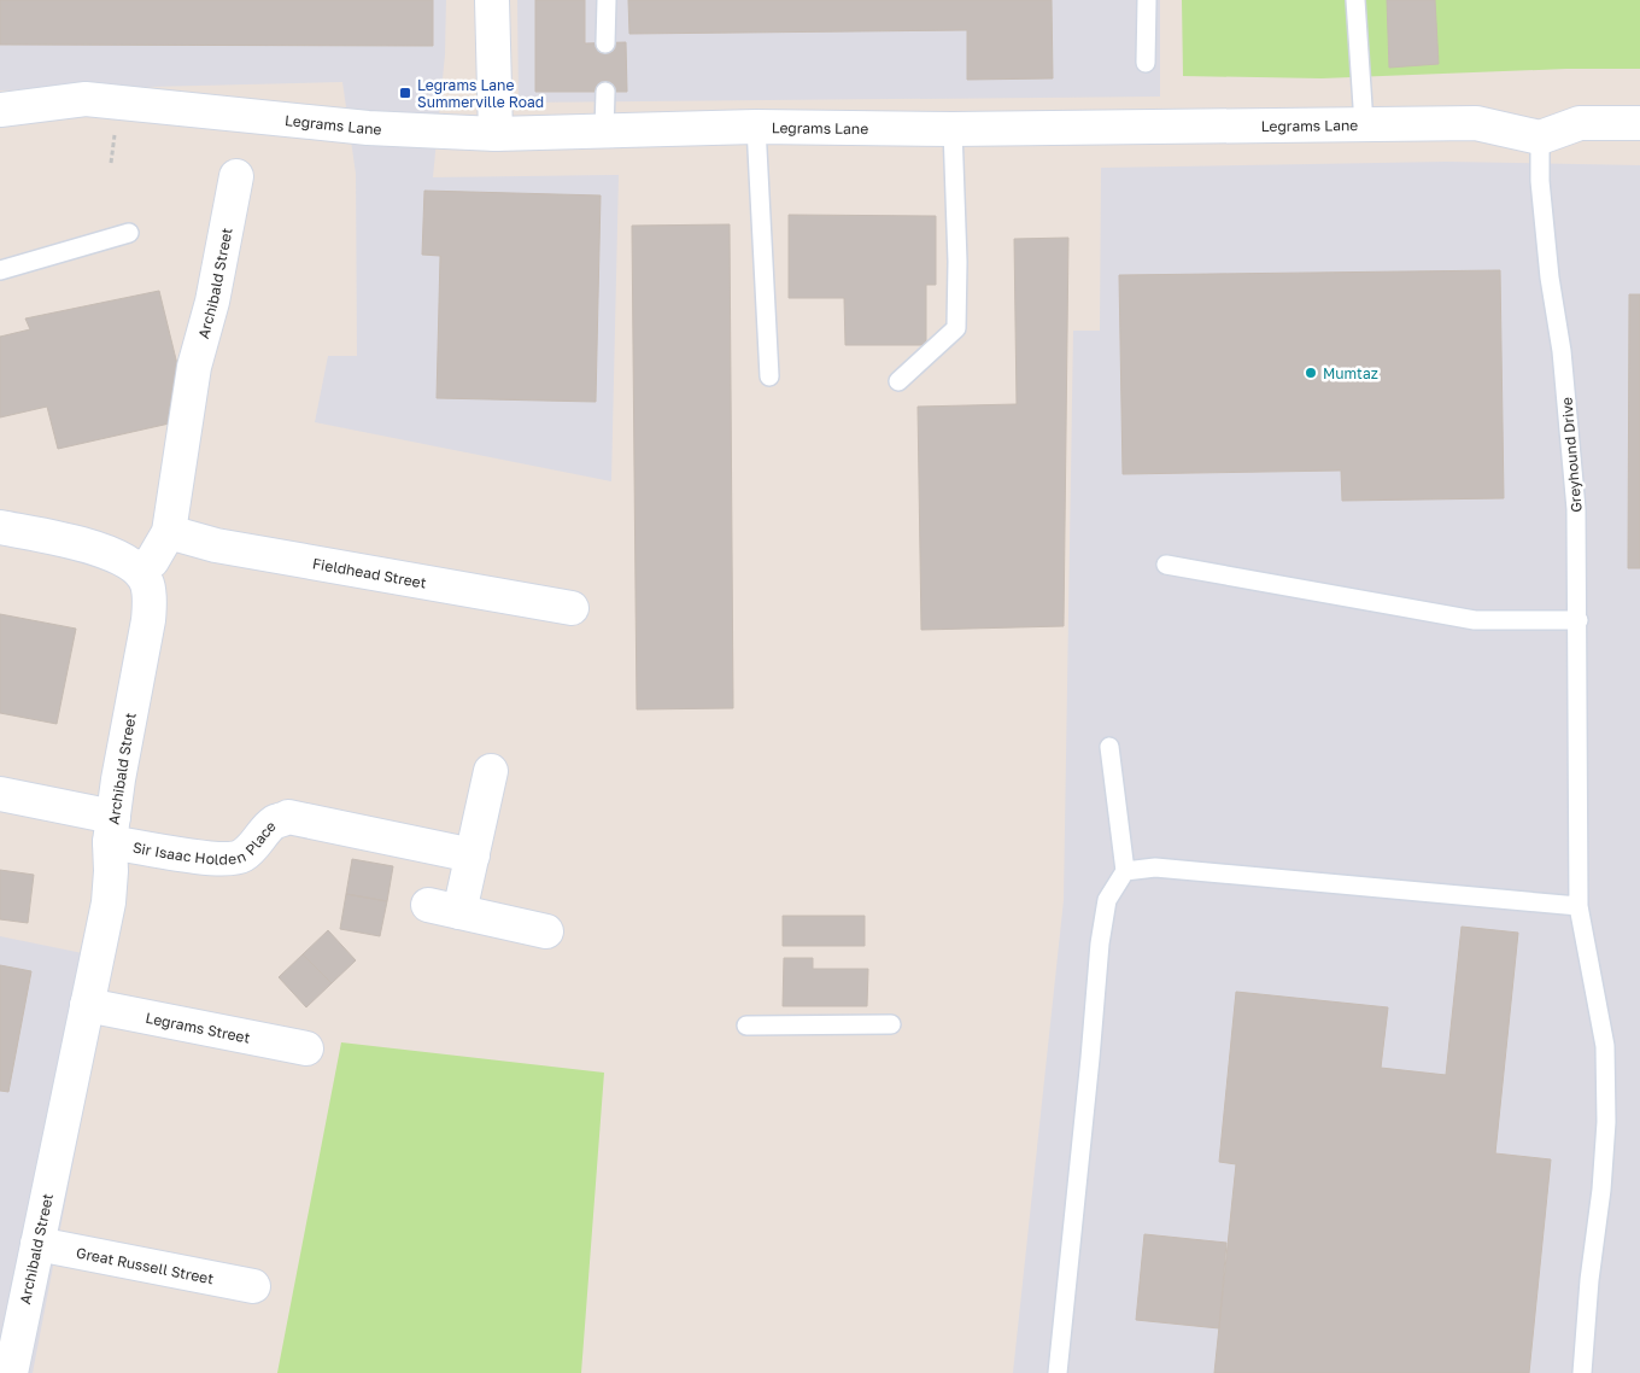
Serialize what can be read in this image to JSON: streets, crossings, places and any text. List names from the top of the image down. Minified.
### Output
{"streets":{"street":["Legrams Lane","Archibald Street","Fieldhead Street","Sir Isaac Holden Place","Legrams Street","Great Russell Street"],"lane":["Greyhound Drive"]},"crossings":[["Legrams Lane","Greyhound Drive"],["Archibald Street","Fieldhead Street"],["Archibald Street","Sir Isaac Holden Place"],["Archibald Street","Legrams Street"],["Archibald Street","Great Russell Street"]],"places":{"transit":["Legrams Lane Summerville Road"],"other":["Mumtaz"]}}
